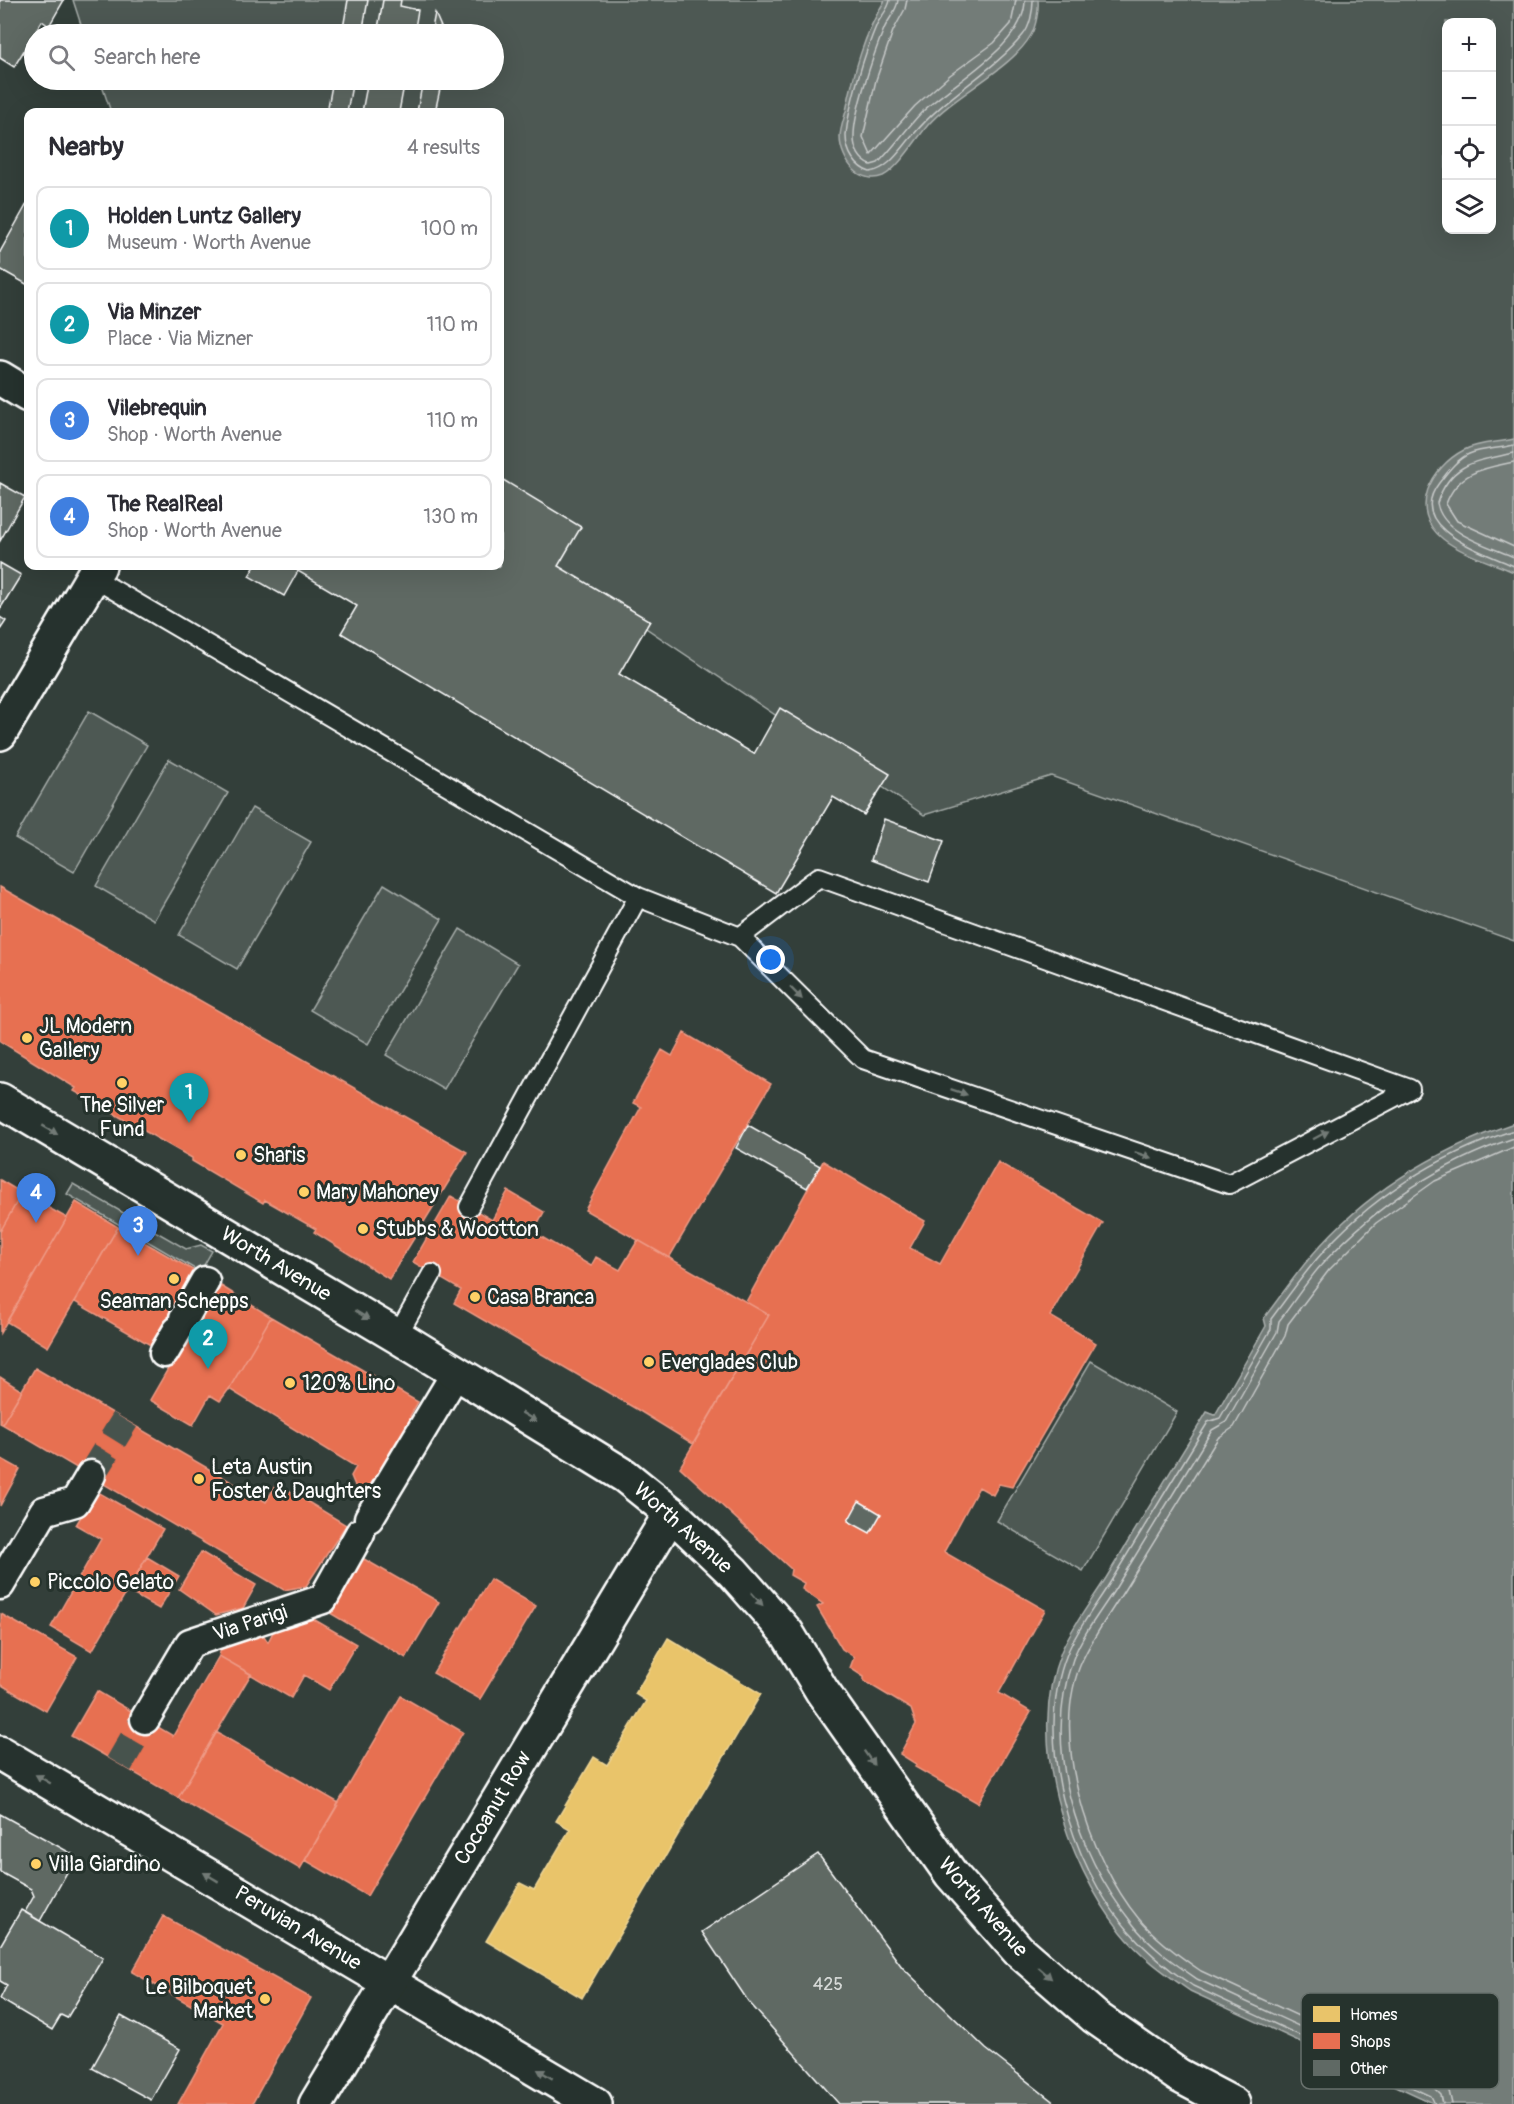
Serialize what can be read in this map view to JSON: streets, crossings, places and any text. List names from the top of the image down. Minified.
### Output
{"streets":{"street":["Worth Avenue","Via Parigi","Cocoanut Row","Peruvian Avenue"]},"crossings":[["Worth Avenue","Via Parigi"],["Worth Avenue","Cocoanut Row"],["Cocoanut Row","Peruvian Avenue"]],"one_way":["Worth Avenue","Peruvian Avenue"],"places":["JL Modern Gallery","The Silver Fund","Sharis","Mary Mahoney","Stubbs & Wootton","Seaman Schepps","Casa Branca","Everglades Club","120% Lino","Leta Austin Foster & Daughters","Piccolo Gelato","Villa Giardino","Le Bilboquet Market"],"house_numbers":["425"],"legend":["Homes","Shops","Other"],"page":{"map_buttons":["+","−"],"search":"Search here","heading":["Nearby","4 results"],"list":[{"mark":"1","name":"Holden Luntz Gallery","note":"Museum · Worth Avenue","value":"100 m"},{"mark":"2","name":"Via Minzer","note":"Place · Via Mizner","value":"110 m"},{"mark":"3","name":"Vilebrequin","note":"Shop · Worth Avenue","value":"110 m"},{"mark":"4","name":"The RealReal","note":"Shop · Worth Avenue","value":"130 m"}],"pins":["1","4","3","2"]}}
